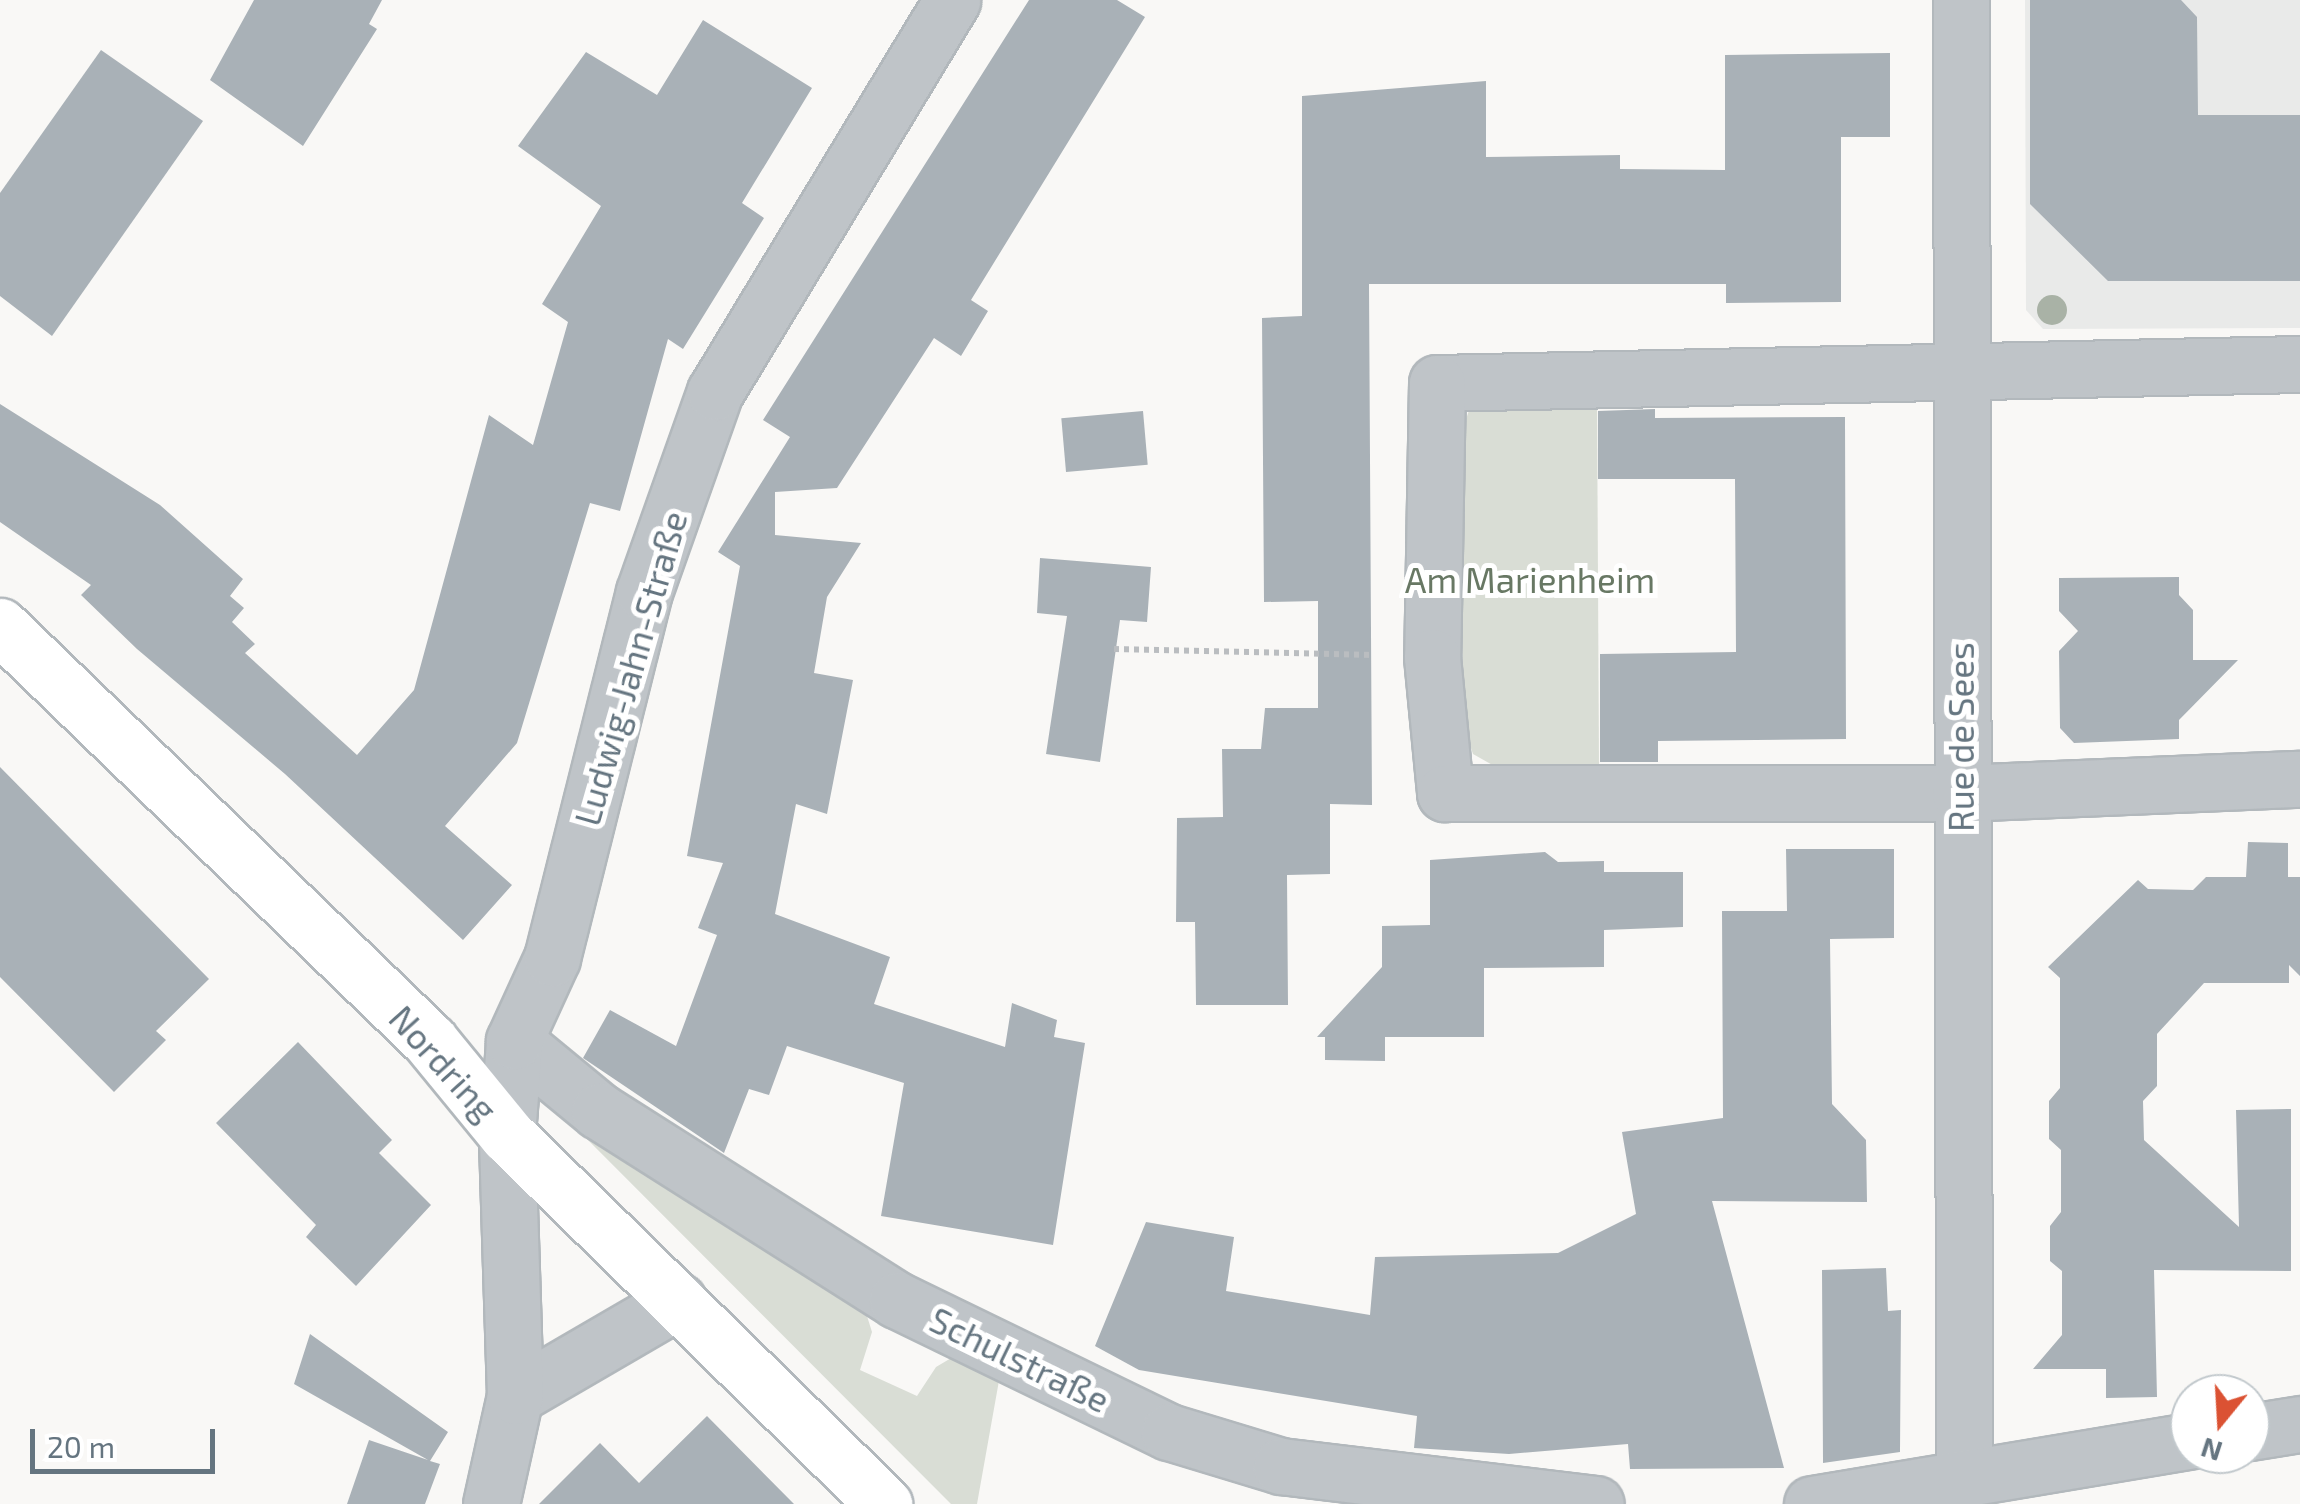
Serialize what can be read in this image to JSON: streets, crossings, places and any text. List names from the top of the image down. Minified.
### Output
{"streets":{"main road":["Nordring"],"street":["Ludwig-Jahn-Straße","Rue de Sees","Schulstraße"]},"crossings":[["Ludwig-Jahn-Straße","Nordring"],["Ludwig-Jahn-Straße","Schulstraße"]],"parks":["Am Marienheim"],"scale_bar":"20 m","north":"bottom"}
